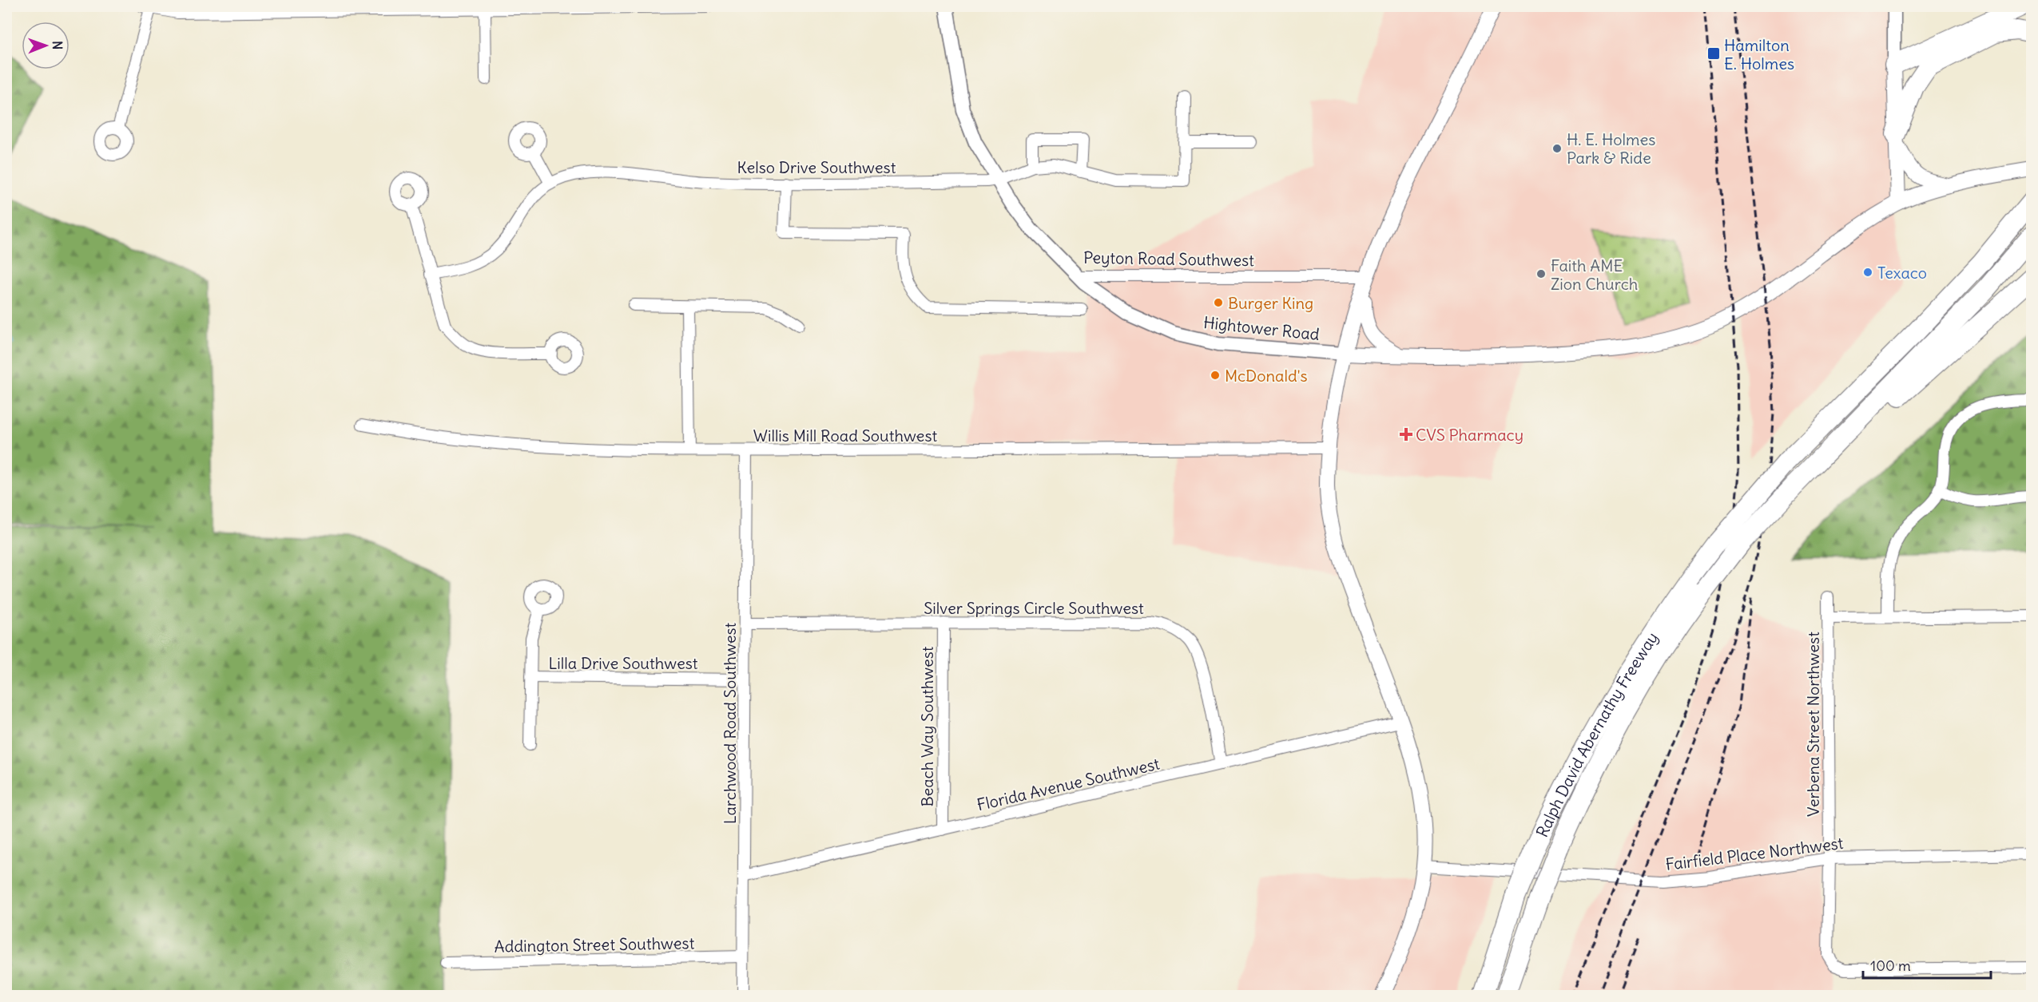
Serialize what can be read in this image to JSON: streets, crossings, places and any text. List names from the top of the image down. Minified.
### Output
{"streets":{"highway":["Ralph David Abernathy Freeway"],"street":["Kelso Drive Southwest","Peyton Road Southwest","Hightower Road","Willis Mill Road Southwest","Silver Springs Circle Southwest","Lilla Drive Southwest","Larchwood Road Southwest","Verbena Street Northwest","Beach Way Southwest","Florida Avenue Southwest","Fairfield Place Northwest","Addington Street Southwest"]},"crossings":[["Kelso Drive Southwest","Peyton Road Southwest"],["Peyton Road Southwest","Hightower Road"],["Willis Mill Road Southwest","Larchwood Road Southwest"],["Silver Springs Circle Southwest","Larchwood Road Southwest"],["Silver Springs Circle Southwest","Beach Way Southwest"],["Silver Springs Circle Southwest","Florida Avenue Southwest"],["Lilla Drive Southwest","Larchwood Road Southwest"],["Larchwood Road Southwest","Florida Avenue Southwest"],["Larchwood Road Southwest","Addington Street Southwest"],["Verbena Street Northwest","Fairfield Place Northwest"],["Beach Way Southwest","Florida Avenue Southwest"]],"places":{"transit":["Hamilton E. Holmes"],"other":["H. E. Holmes Park & Ride","Texaco","Faith AME Zion Church","Burger King","McDonald's"],"health":["CVS Pharmacy"]},"scale_bar":"100 m","north":"right"}
